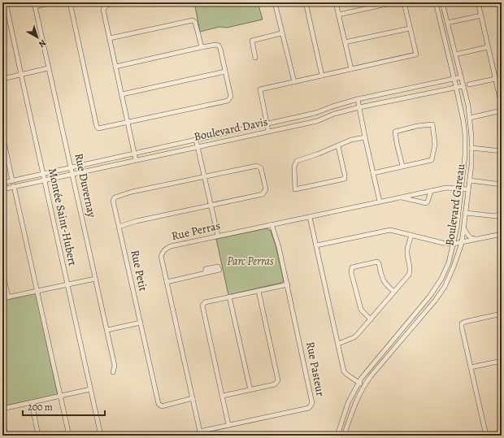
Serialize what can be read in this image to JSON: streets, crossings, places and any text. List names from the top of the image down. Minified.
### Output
{"streets":{"street":["Boulevard Davis","Rue Duvernay","Boulevard Gareau","Montée Saint-Hubert","Rue Perras","Rue Petit","Rue Pasteur"]},"crossings":[["Boulevard Davis","Rue Duvernay"],["Boulevard Davis","Boulevard Gareau"],["Boulevard Davis","Montée Saint-Hubert"],["Boulevard Gareau","Rue Perras"],["Rue Perras","Rue Petit"],["Rue Perras","Rue Pasteur"]],"parks":["Parc Perras"],"scale_bar":"200 m","north":"bottom right"}
